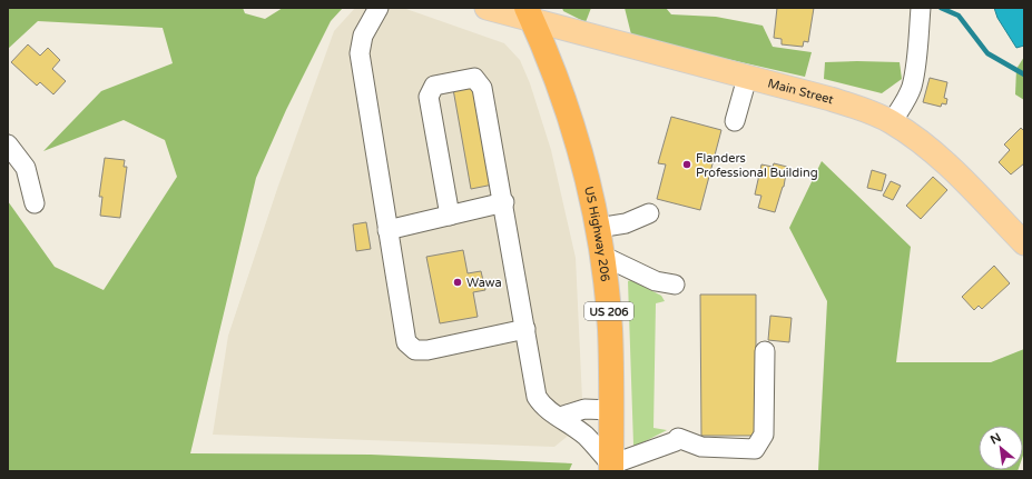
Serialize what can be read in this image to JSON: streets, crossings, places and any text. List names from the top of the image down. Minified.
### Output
{"streets":{"highway":["US Highway 206","US 206"],"main road":["Main Street"]},"crossings":[["Main Street","US Highway 206"]],"places":["Flanders Professional Building","Wawa"],"north":"top left"}
